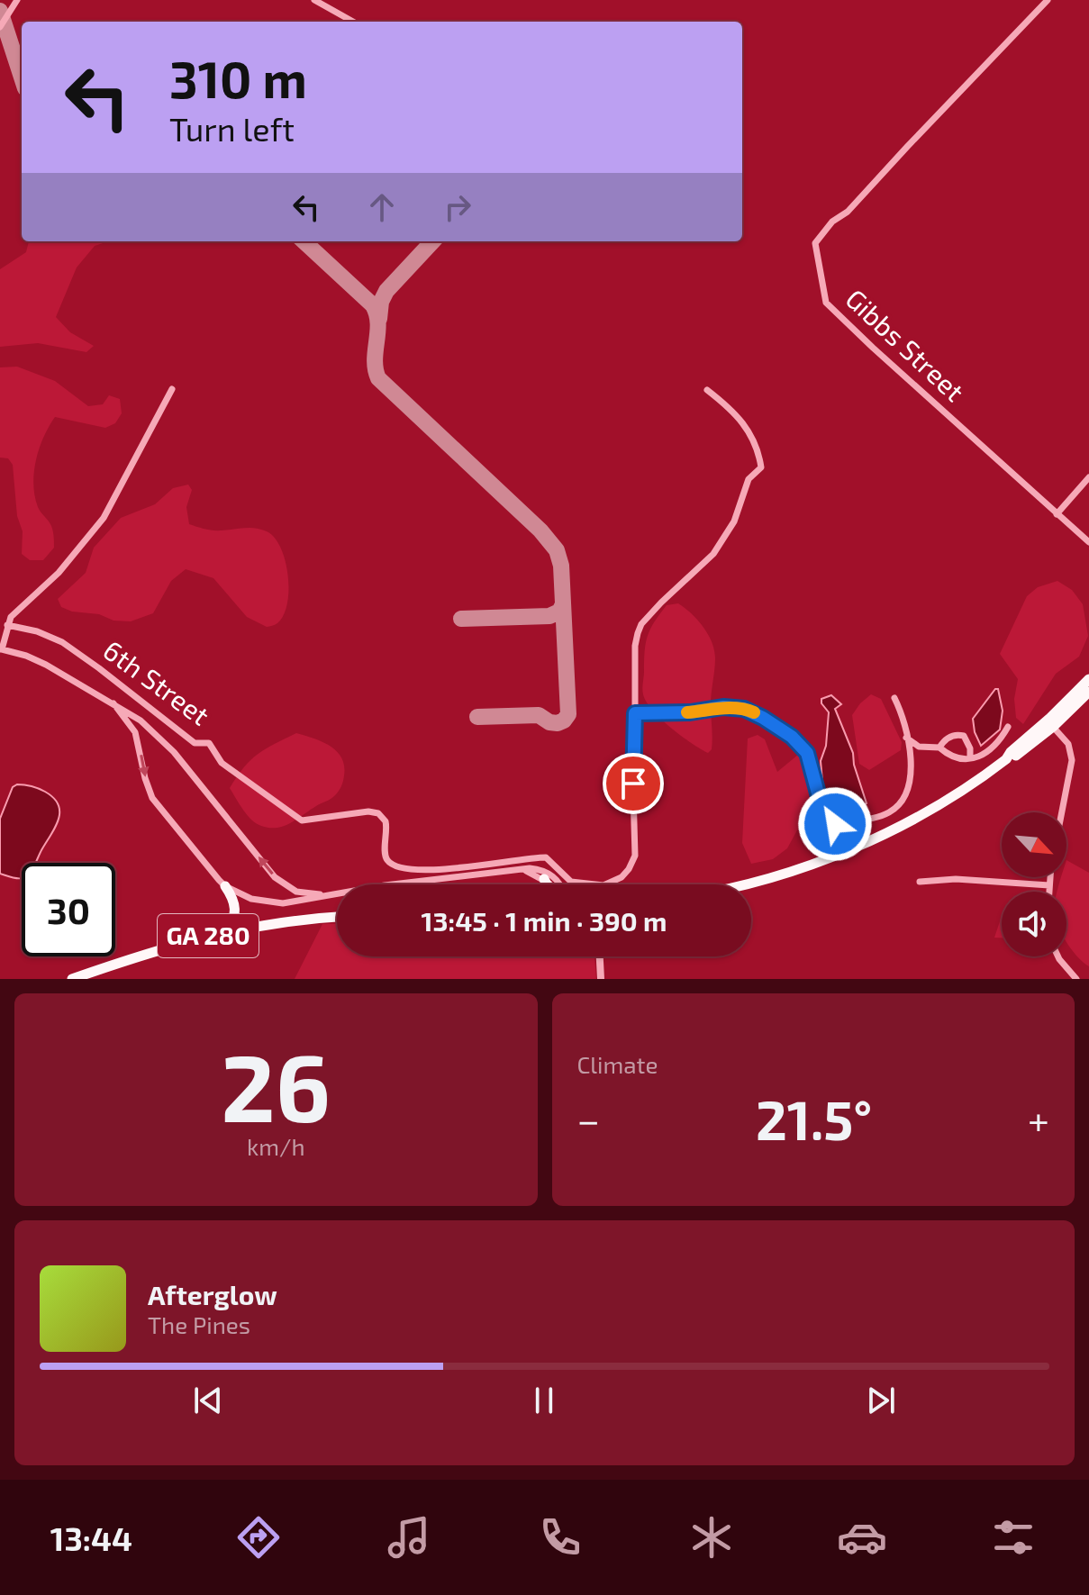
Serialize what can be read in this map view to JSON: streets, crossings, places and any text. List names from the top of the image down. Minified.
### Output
{"streets":{"main road":["GA 280"],"street":["Gibbs Street","6th Street"]},"north":"bottom right","page":{"turn":["310 m","Turn left"],"limit":"30","trip":"13:45 · 1 min · 390 m","tile":[["26","km/h"],"Climate"],"heat":["−","21.5°","+"],"song":["Afterglow","The Pines"],"tabs":"13:44"}}
